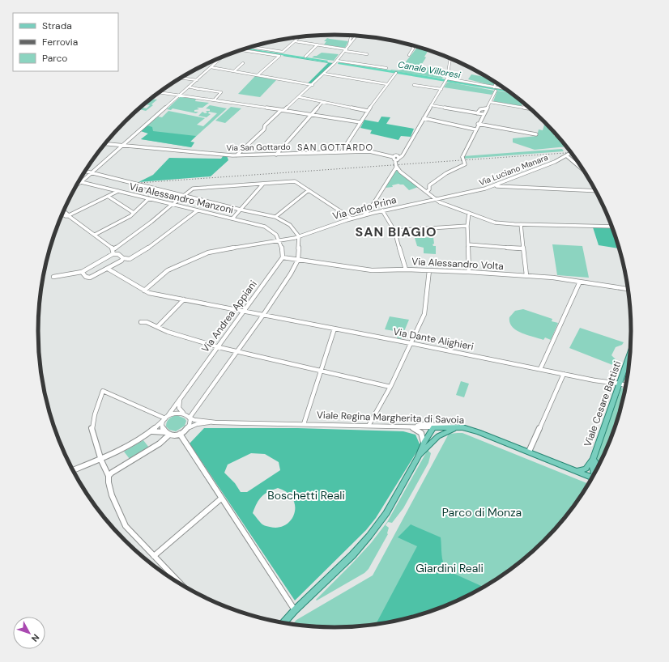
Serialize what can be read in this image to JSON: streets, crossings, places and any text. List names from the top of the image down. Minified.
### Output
{"streets":{"main road":["Viale Cesare Battisti","Viale Regina Margherita di Savoia"],"street":["Via San Gottardo","Via Luciano Manara","Via Alessandro Manzoni","Via Carlo Prina","Via Alessandro Volta","Via Andrea Appiani","Via Dante Alighieri"]},"crossings":[["Via Luciano Manara","Via Carlo Prina"],["Via Alessandro Manzoni","Via Carlo Prina"],["Via Carlo Prina","Via Dante Alighieri"],["Via Alessandro Volta","Via Andrea Appiani"],["Via Andrea Appiani","Via Dante Alighieri"],["Via Andrea Appiani","Viale Regina Margherita di Savoia"],["Via Dante Alighieri","Viale Cesare Battisti"],["Viale Cesare Battisti","Viale Regina Margherita di Savoia"]],"districts":["SAN GOTTARDO","SAN BIAGIO"],"water":["Canale Villoresi"],"parks":["Boschetti Reali","Parco di Monza","Giardini Reali"],"legend":["Strada","Ferrovia","Parco"],"north":"bottom right"}
